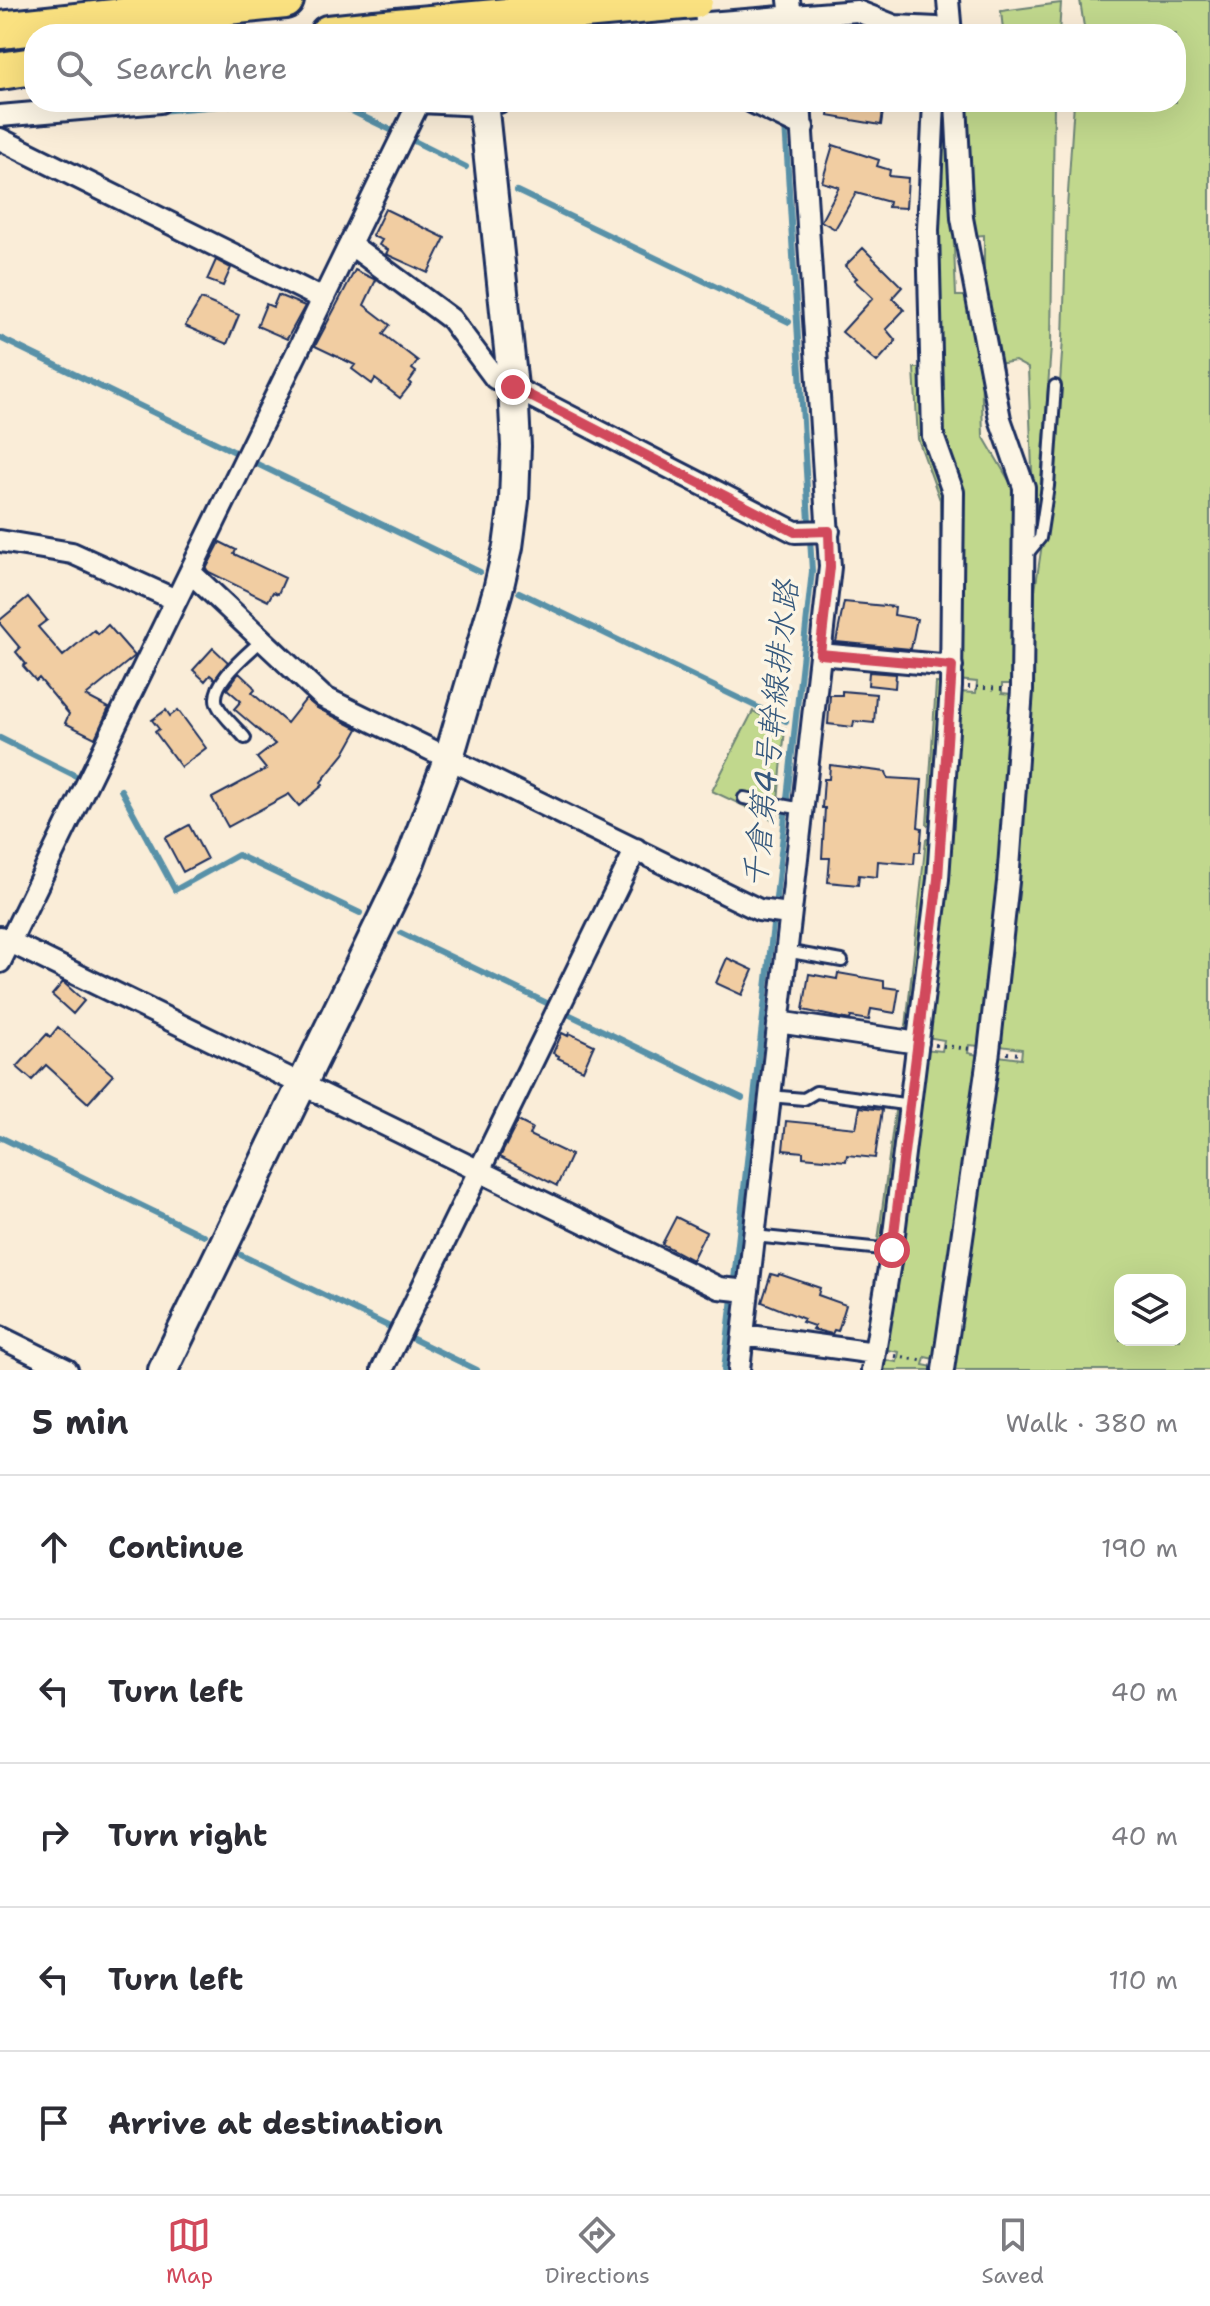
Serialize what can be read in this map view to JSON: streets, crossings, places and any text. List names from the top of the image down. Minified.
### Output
{"water":["千倉第4号幹線排水路"],"page":{"search":"Search here","heading":["5 min","Walk · 380 m"],"list":[["Continue","190 m"],["Turn left","40 m"],["Turn right","40 m"],["Turn left","110 m"],"Arrive at destination"],"nav":["Map","Directions","Saved"]}}
